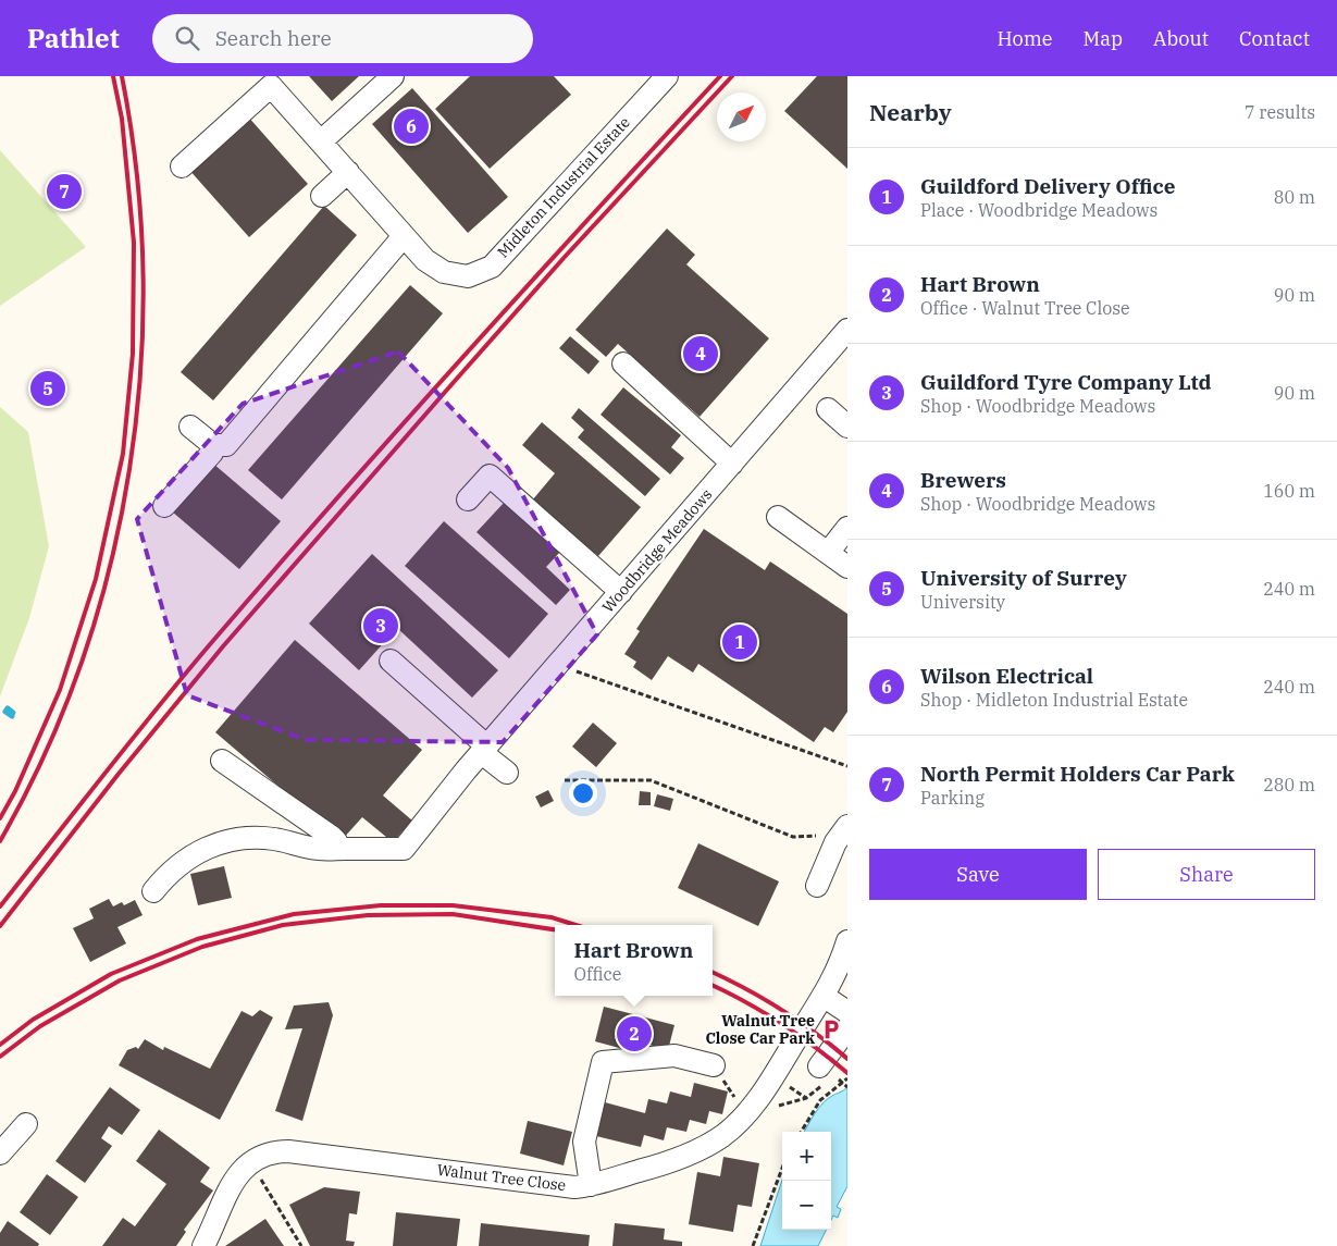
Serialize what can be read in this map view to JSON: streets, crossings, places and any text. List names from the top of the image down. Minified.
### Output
{"streets":{"street":["Midleton Industrial Estate","Woodbridge Meadows","Walnut Tree Close"]},"places":{"parking":["Walnut Tree Close Car Park"]},"north":"top right","page":{"header":"Pathlet","search":"Search here","nav":["Home","Map","About","Contact"],"heading":["Nearby","7 results"],"pins":["6","7","4","5","3","1","2"],"list":[{"mark":"1","name":"Guildford Delivery Office","note":"Place · Woodbridge Meadows","value":"80 m"},{"mark":"2","name":"Hart Brown","note":"Office · Walnut Tree Close","value":"90 m"},{"mark":"3","name":"Guildford Tyre Company Ltd","note":"Shop · Woodbridge Meadows","value":"90 m"},{"mark":"4","name":"Brewers","note":"Shop · Woodbridge Meadows","value":"160 m"},{"mark":"5","name":"University of Surrey","note":"University","value":"240 m"},{"mark":"6","name":"Wilson Electrical","note":"Shop · Midleton Industrial Estate","value":"240 m"},{"mark":"7","name":"North Permit Holders Car Park","note":"Parking","value":"280 m"}],"buttons":["Save","Share"],"popup":["Hart Brown","Office"],"map_buttons":["+","−"]}}
